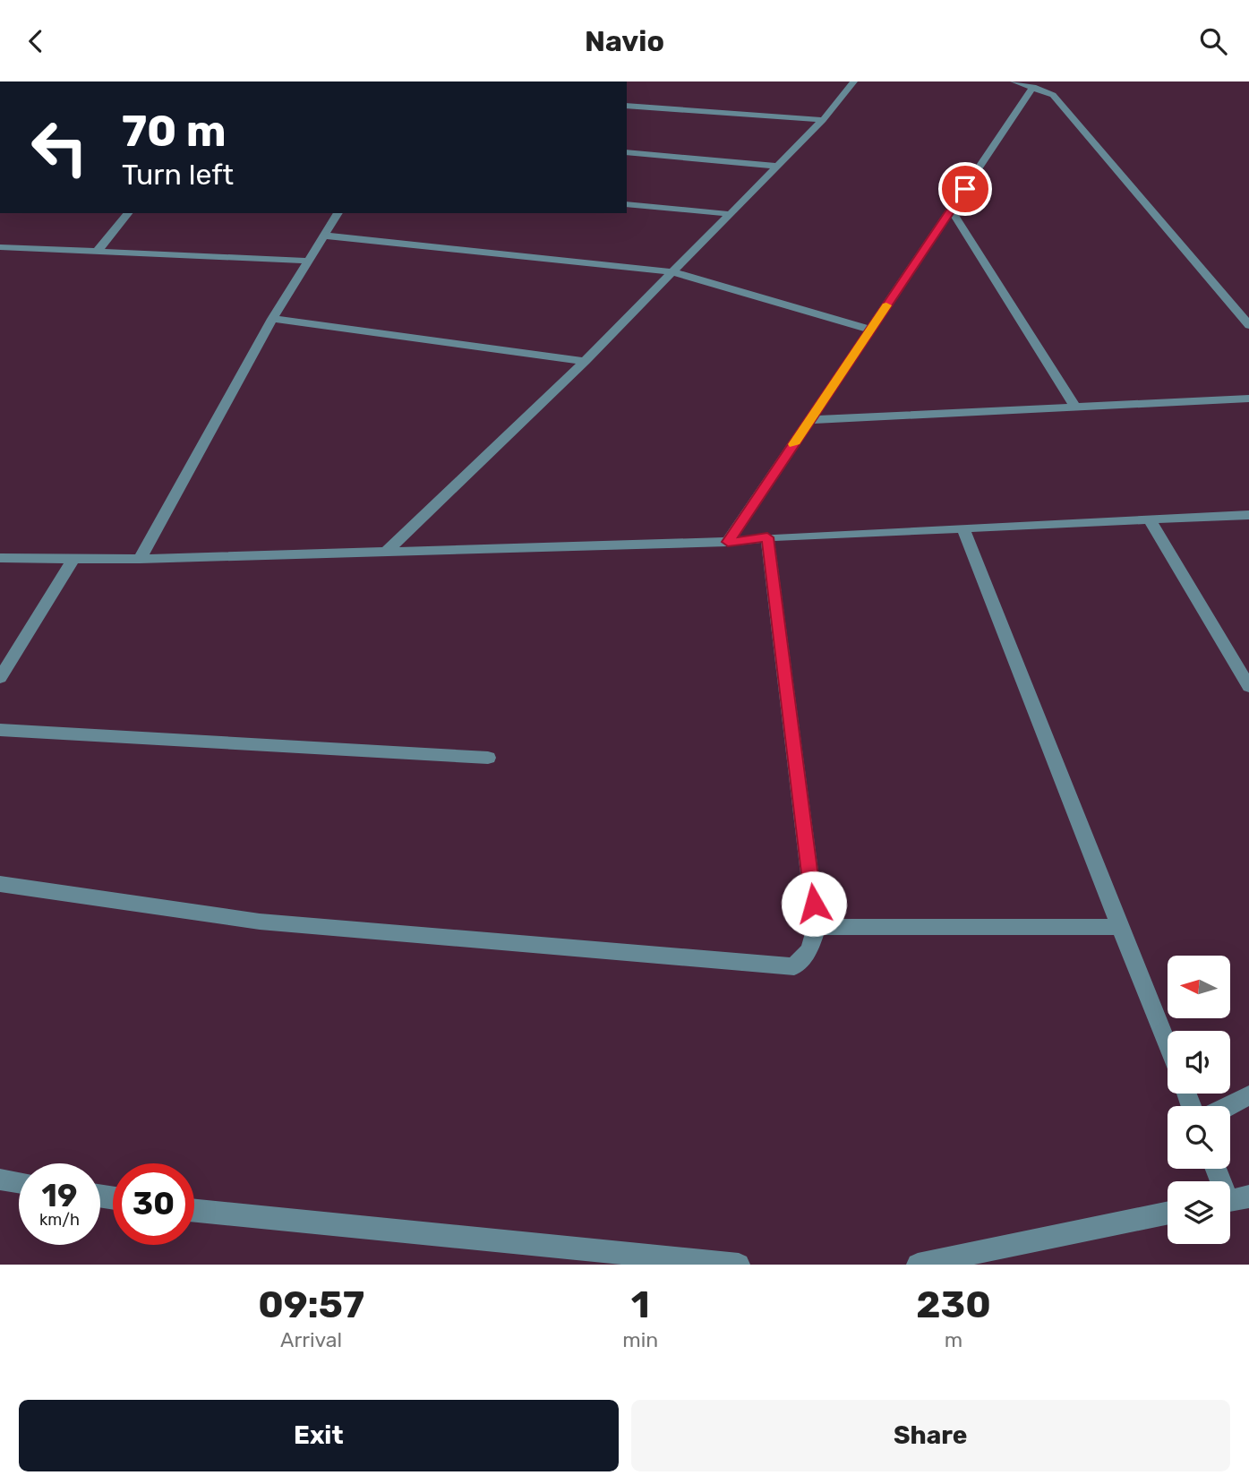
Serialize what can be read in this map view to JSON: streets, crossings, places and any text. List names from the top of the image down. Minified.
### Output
{"north":"left","page":{"header":"Navio","turn":["70 m","Turn left"],"speed":"19 km/h","limit":"30","eta":["09:57","Arrival","1","min","230","m"],"buttons":["Exit","Share"]}}
